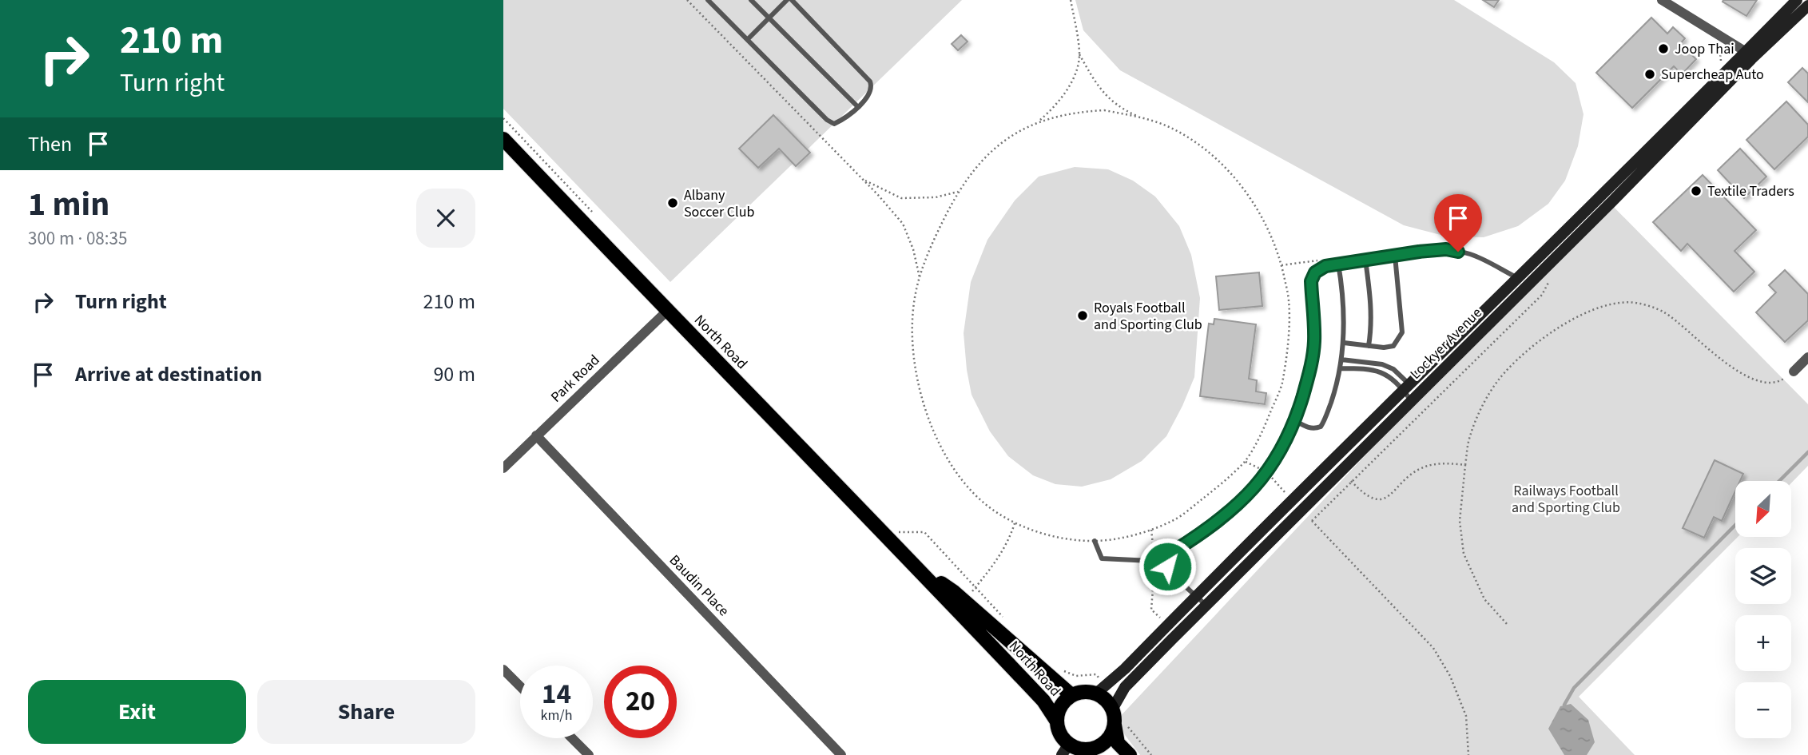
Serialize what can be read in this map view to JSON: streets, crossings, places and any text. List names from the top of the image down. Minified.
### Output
{"streets":{"main road":["North Road","Lockyer Avenue"],"street":["Park Road","Baudin Place"]},"crossings":[["North Road","Lockyer Avenue"],["North Road","Park Road"],["Park Road","Baudin Place"]],"parks":["Railways Football and Sporting Club"],"places":["Joop Thai","Supercheap Auto","Textile Traders","Albany Soccer Club","Royals Football and Sporting Club"],"north":"bottom left","page":{"turn":["210 m","Turn right"],"then":"Then","heading":["1 min","300 m · 08:35"],"list":[{"name":"Turn right","value":"210 m"},{"name":"Arrive at destination","value":"90 m"}],"map_buttons":["+","−"],"speed":"14 km/h","limit":"20","buttons":["Exit","Share"]}}
